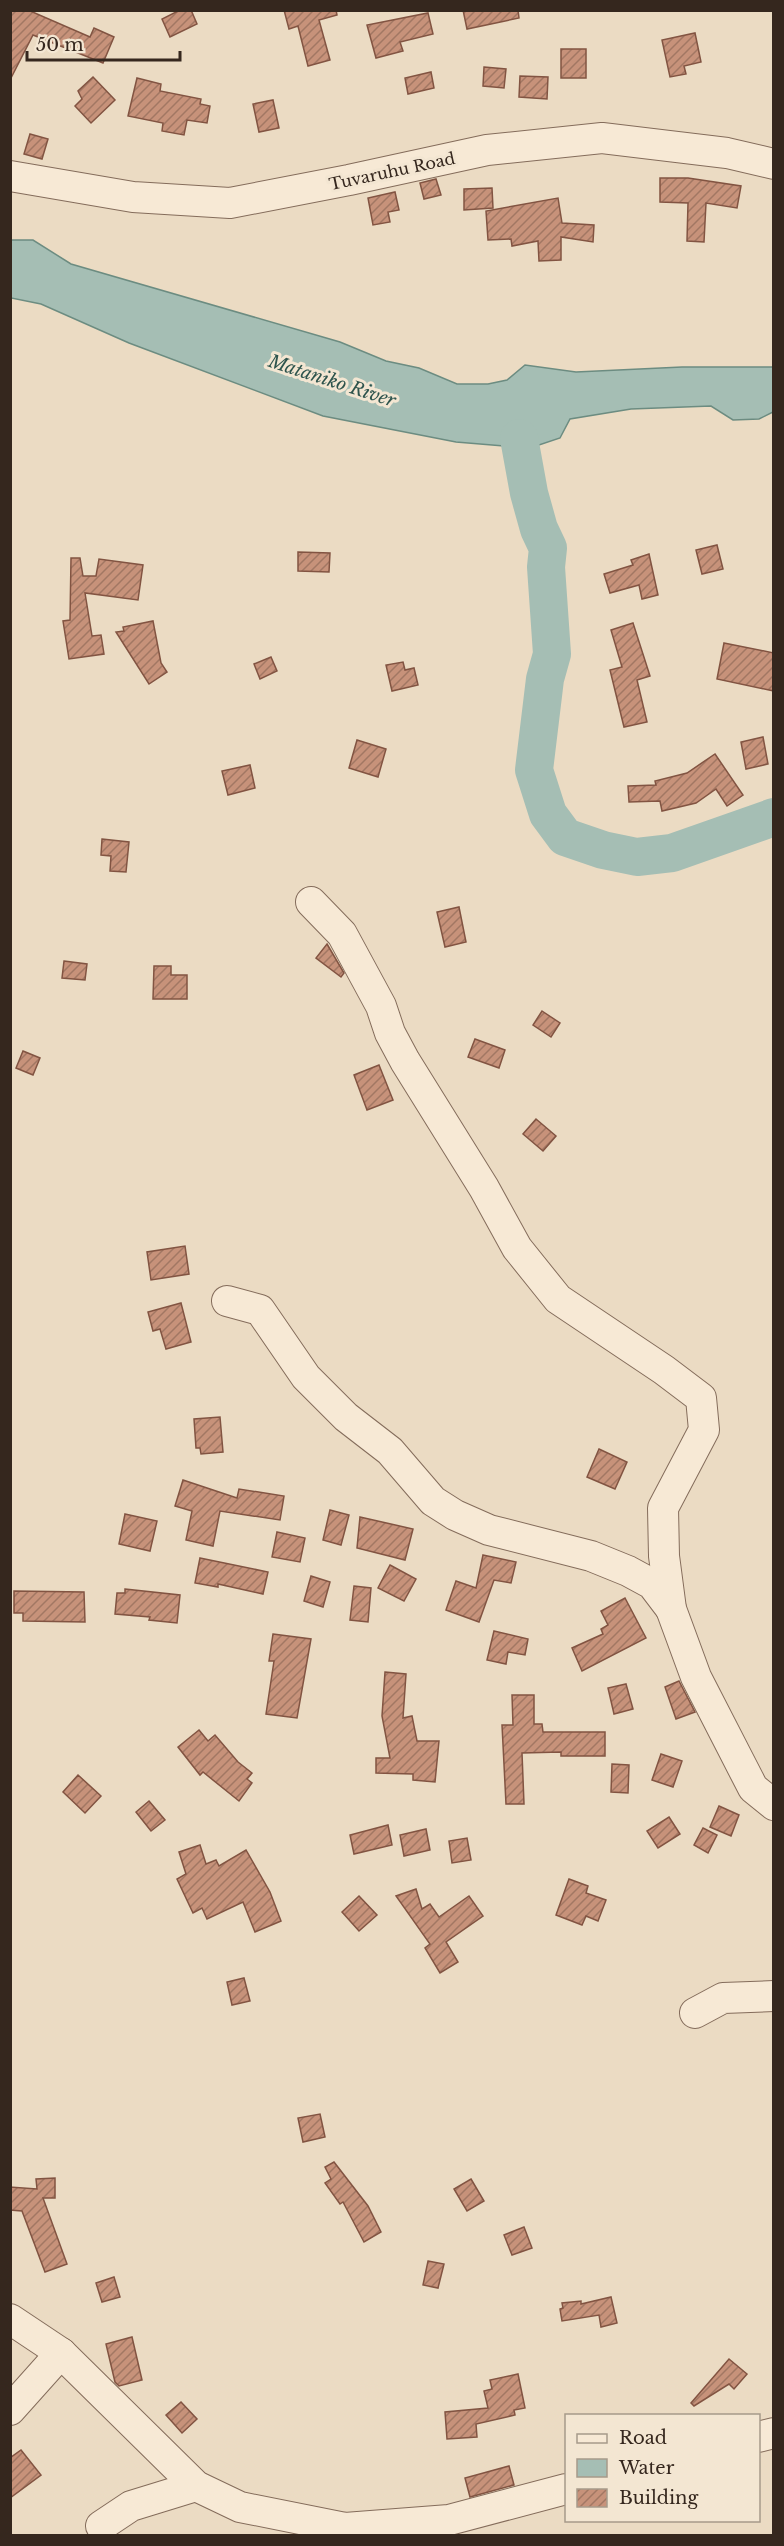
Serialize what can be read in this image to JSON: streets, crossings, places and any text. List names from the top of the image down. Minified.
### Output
{"streets":{"street":["Tuvaruhu Road"]},"water":["Mataniko River"],"legend":["Road","Water","Building"],"scale_bar":"50 m"}
